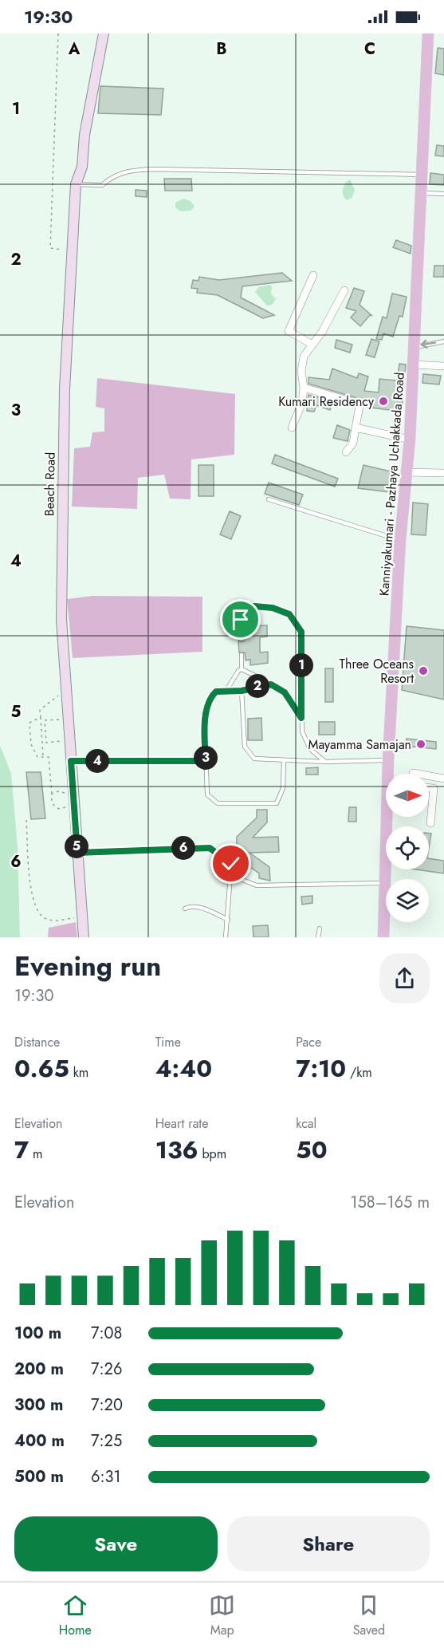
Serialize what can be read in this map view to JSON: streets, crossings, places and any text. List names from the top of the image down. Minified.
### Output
{"streets":{"main road":["Kanniyakumari - Pazhaya Uchakkada Road"],"street":["Beach Road"]},"places":["Kumari Residency","Three Oceans Resort","Mayamma Samajan"],"north":"right","page":{"status":"19:30","pins":["1","2","3","4","5","6"],"heading":["Evening run","19:30"],"stats":[["Distance","0.65 km"],["Time","4:40"],["Pace","7:10 /km"],["Elevation","7 m"],["Heart rate","136 bpm"],["kcal","50"]],"chart":["Elevation","158–165 m"],"list":[{"name":"100 m","note":"7:08"},{"name":"200 m","note":"7:26"},{"name":"300 m","note":"7:20"},{"name":"400 m","note":"7:25"},{"name":"500 m","note":"6:31"}],"buttons":["Save","Share"],"tabs":["Home","Map","Saved"]},"grid":{"columns":["A","B","C"],"rows":["1","2","3","4","5","6"]}}
